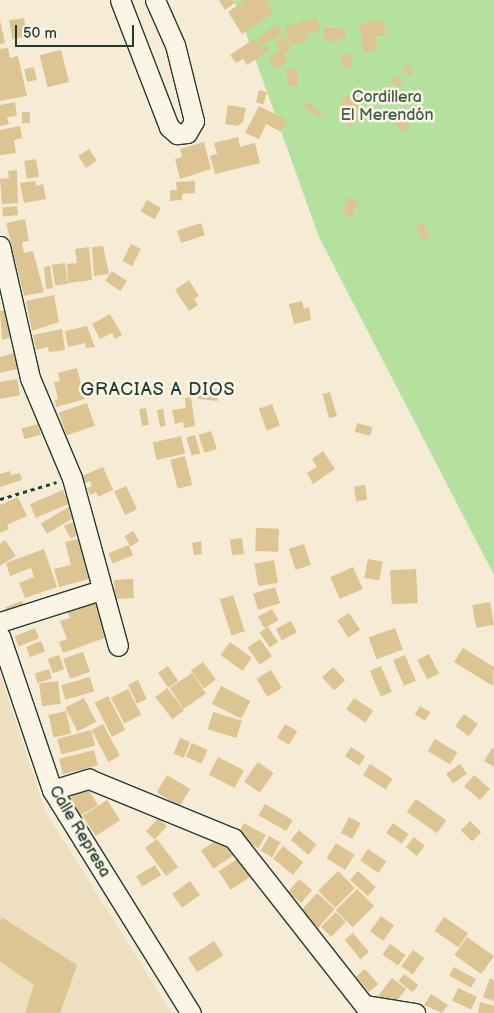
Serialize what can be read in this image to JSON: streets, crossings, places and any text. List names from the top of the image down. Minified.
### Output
{"streets":{"street":["Calle Represa"]},"districts":["GRACIAS A DIOS"],"parks":["Cordillera El Merendón"],"scale_bar":"50 m"}
